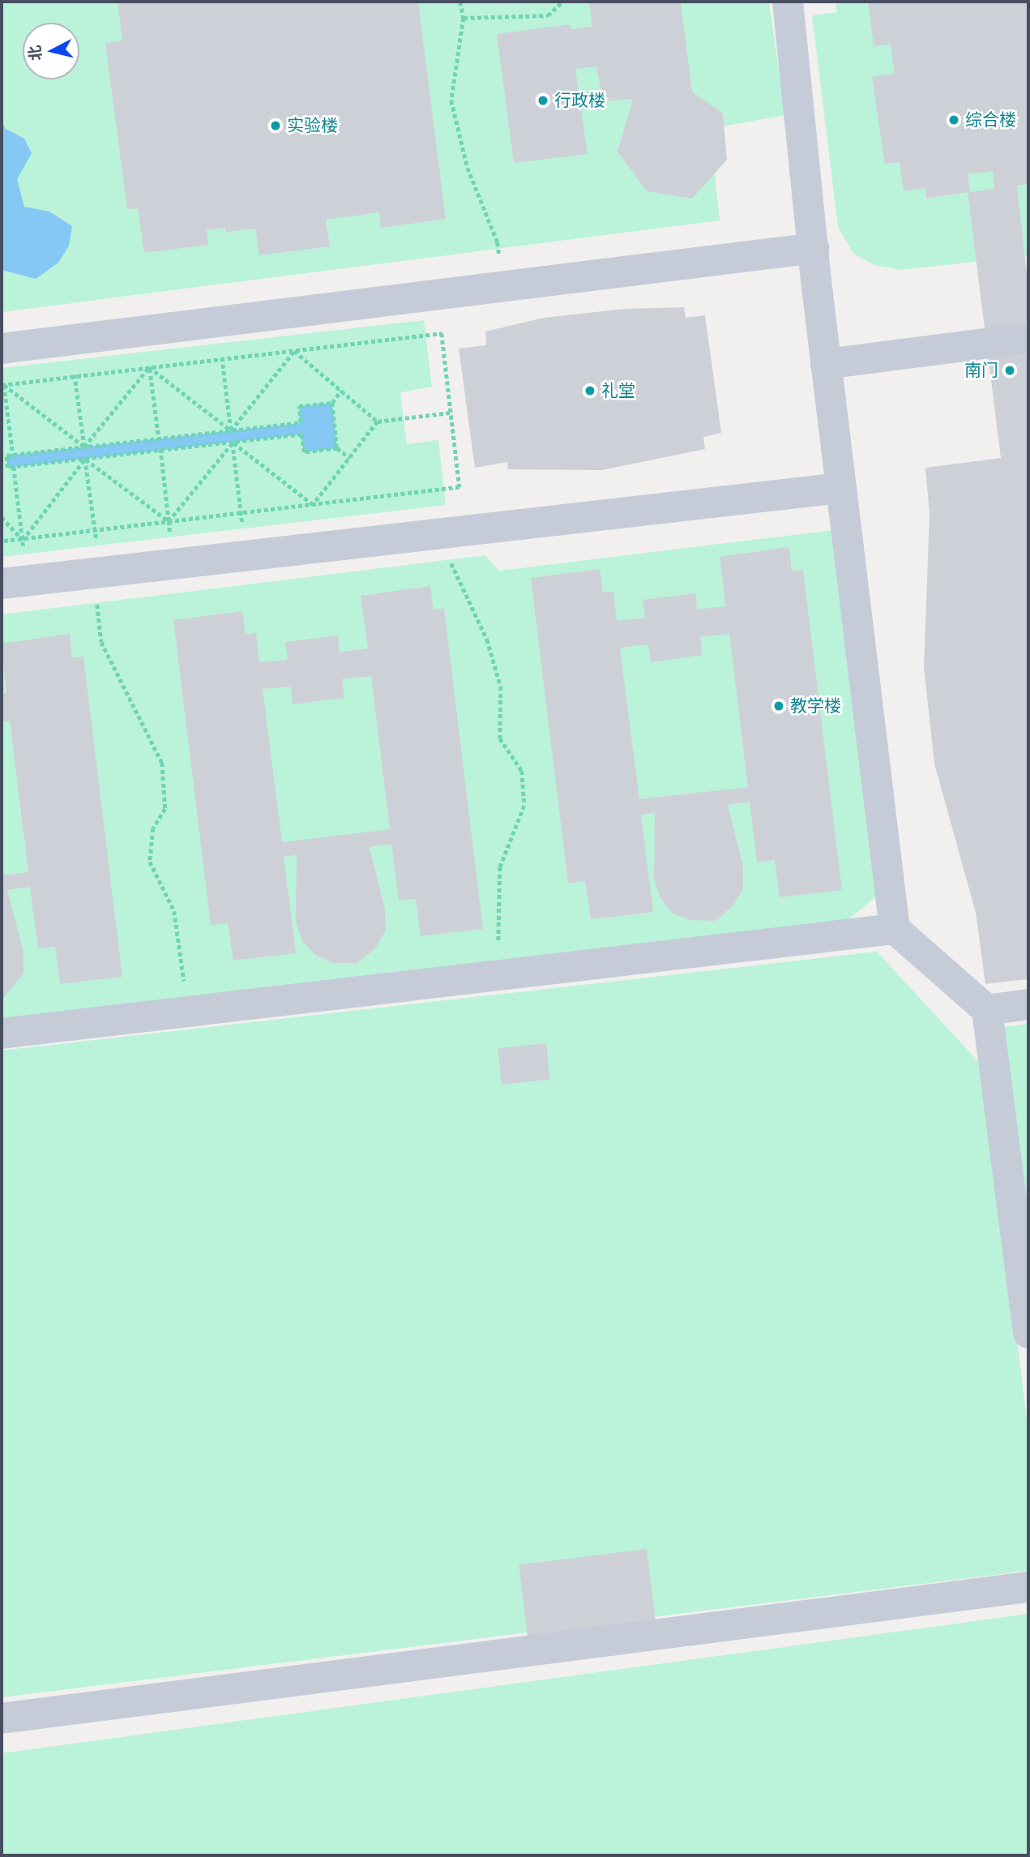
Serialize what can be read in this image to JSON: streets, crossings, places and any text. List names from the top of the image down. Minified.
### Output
{"places":["行政楼","综合楼","实验楼","南门","礼堂","教学楼"],"north":"left"}
